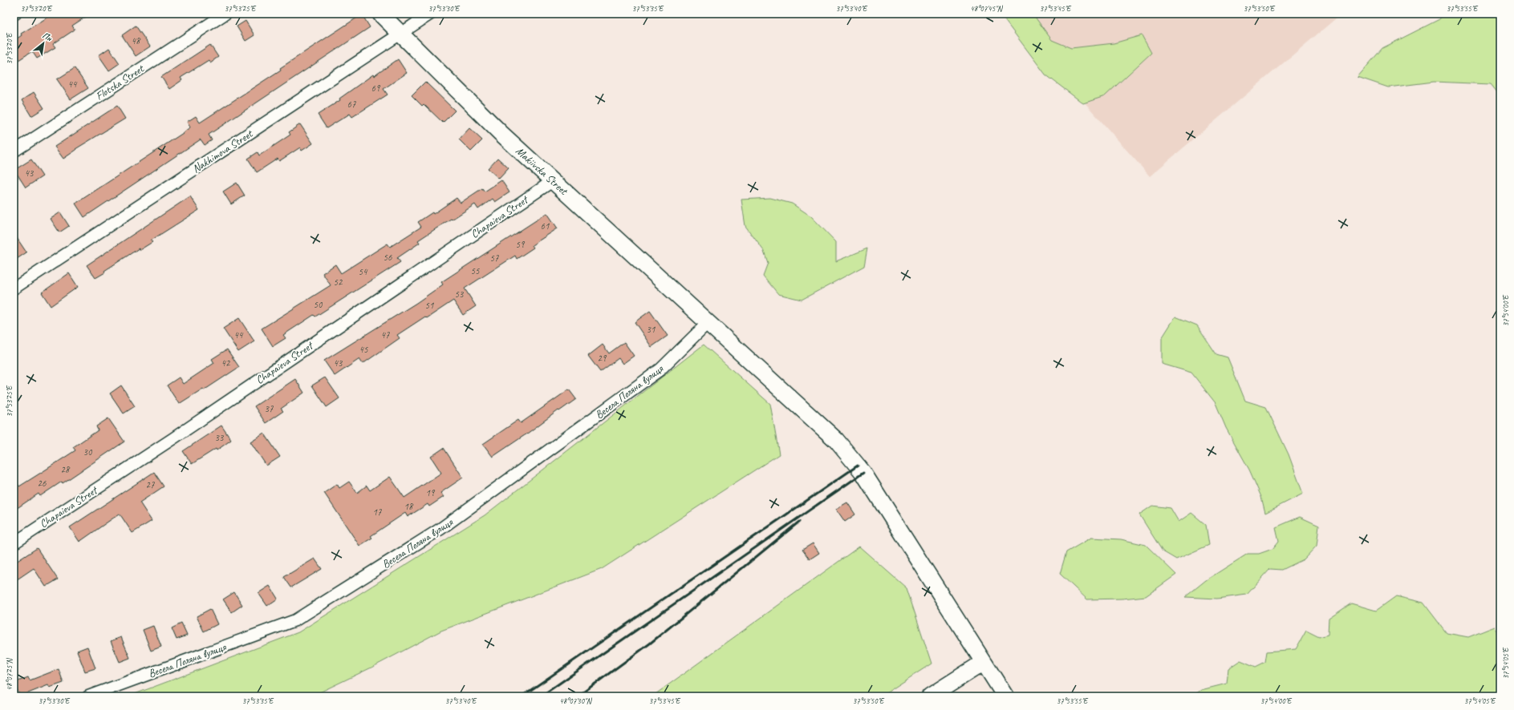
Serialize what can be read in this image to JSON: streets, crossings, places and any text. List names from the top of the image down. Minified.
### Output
{"streets":{"main road":["Makiivska Street"],"street":["Flotska Street","Nakhimova Street","Chapaieva Street","Весела Поляна вулиця"]},"crossings":[["Nakhimova Street","Makiivska Street"],["Makiivska Street","Chapaieva Street"],["Makiivska Street","Весела Поляна вулиця"]],"house_numbers":["48","44","69","67","43","61","59","56","57","55","54","52","53","50","51","31","44","47","45","29","42","43","37","33","30","28","26","27","19","18","17"],"north":"top right","coordinates":["37°53'20\"E","37°53'25\"E","37°53'30\"E","37°53'35\"E","37°53'40\"E","48°07'45\"N","37°53'45\"E","37°53'50\"E","37°53'55\"E","37°54'00\"E","37°54'05\"E","48°07'25\"N","48°07'30\"N"]}
